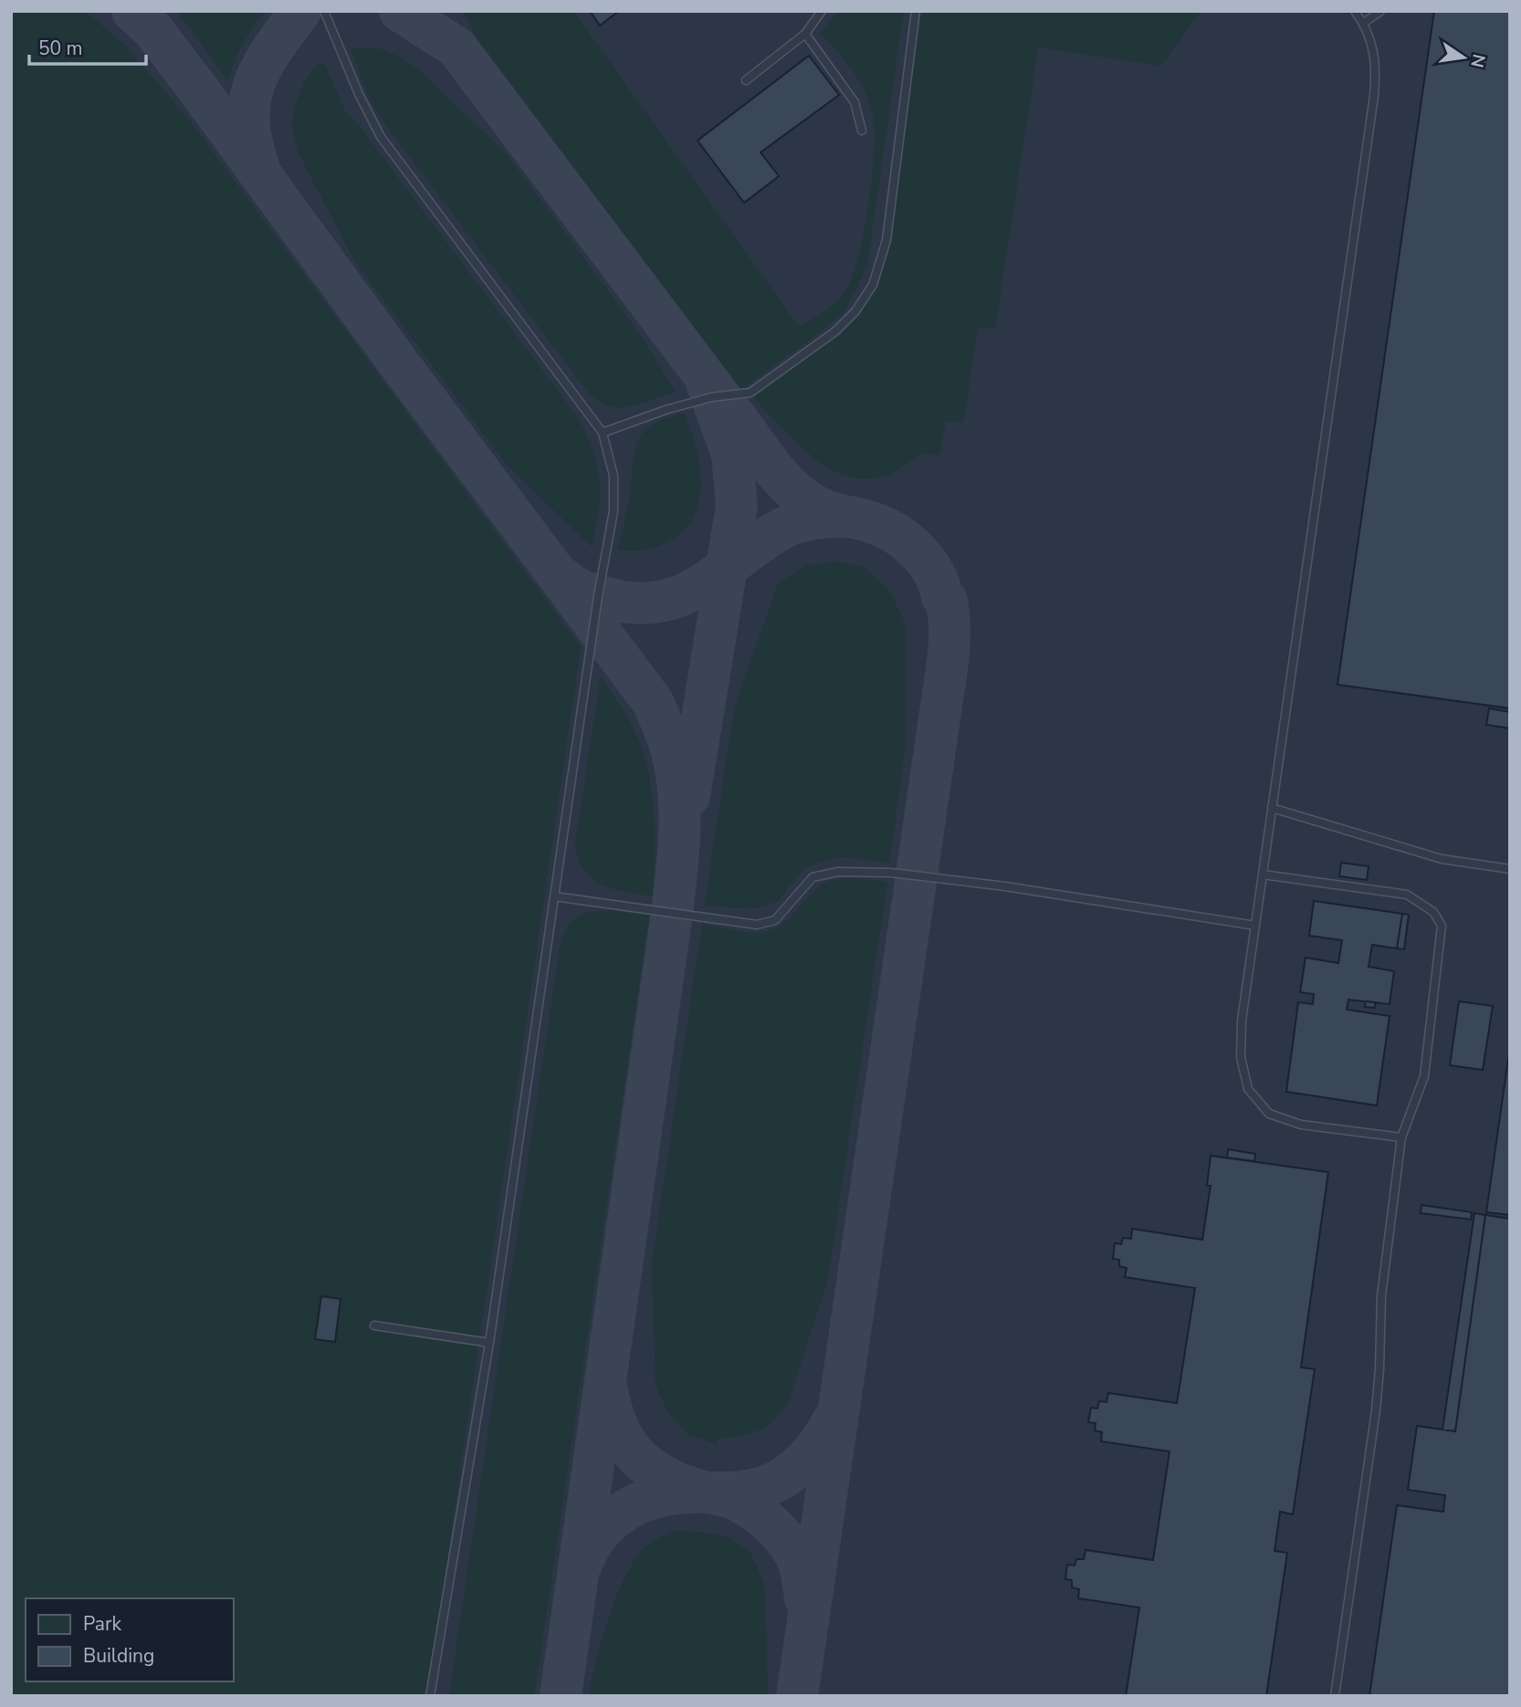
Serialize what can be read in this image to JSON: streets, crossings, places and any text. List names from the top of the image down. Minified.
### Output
{"legend":["Park","Building"],"scale_bar":"50 m","north":"right"}
